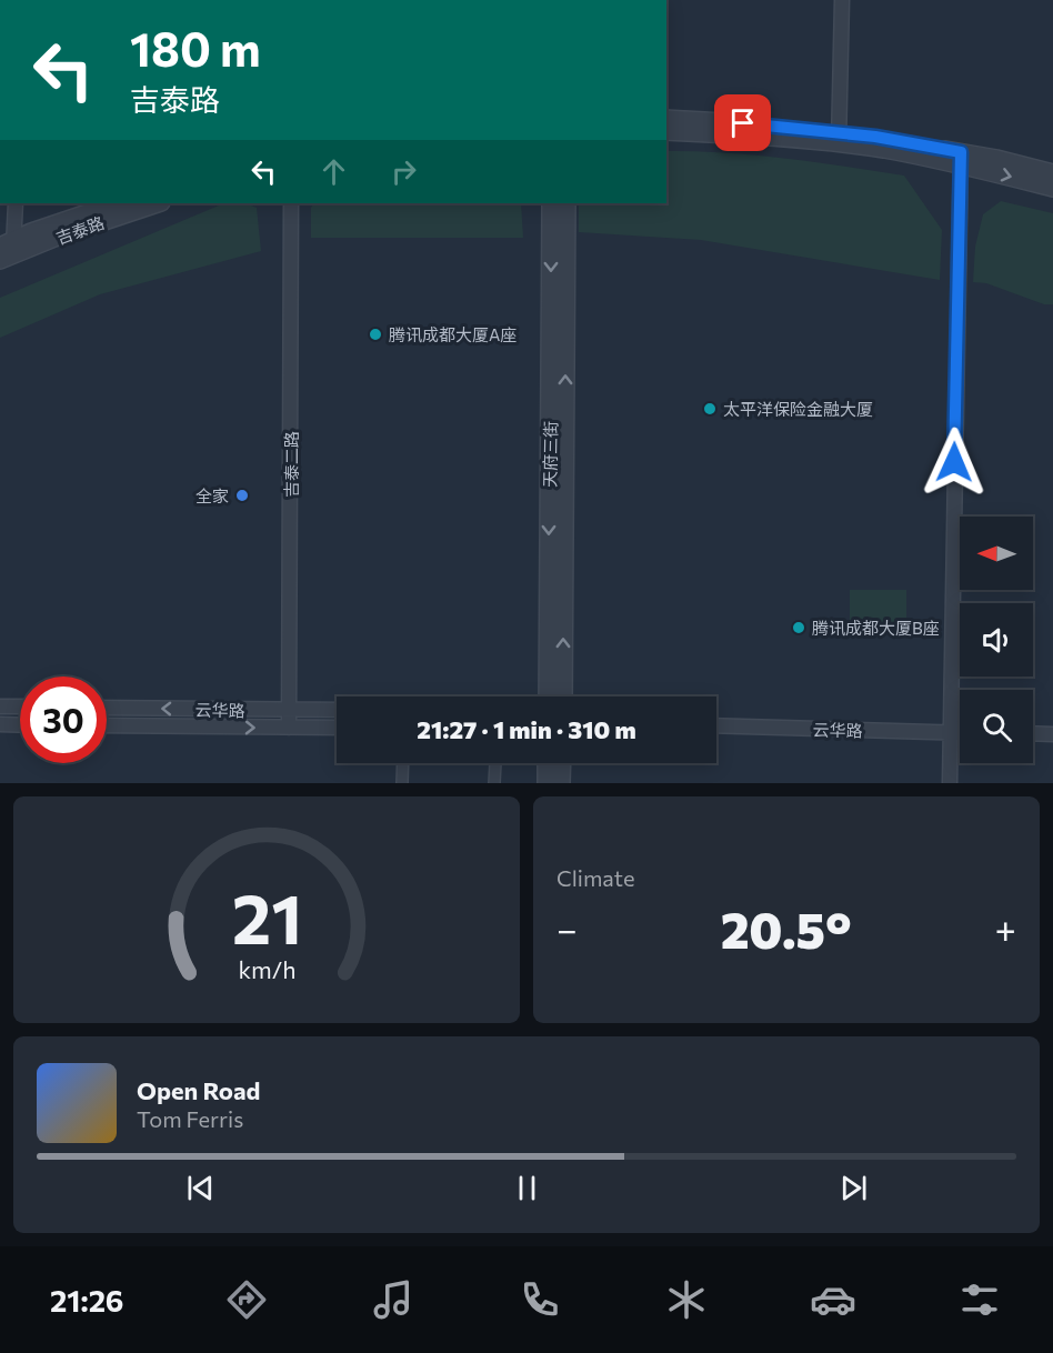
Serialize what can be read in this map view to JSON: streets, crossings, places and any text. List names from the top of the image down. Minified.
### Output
{"streets":{"street":["吉泰路","天府三街","吉泰二路","云华路"]},"crossings":[["吉泰二路","云华路"]],"places":["腾讯成都大厦A座","太平洋保险金融大厦","全家","腾讯成都大厦B座"],"north":"left","page":{"turn":["180 m","吉泰路"],"limit":"30","trip":"21:27 · 1 min · 310 m","tile":"Climate","heat":["−","20.5°","+"],"song":["Open Road","Tom Ferris"],"tabs":"21:26","gauge":["21","km/h"]}}
